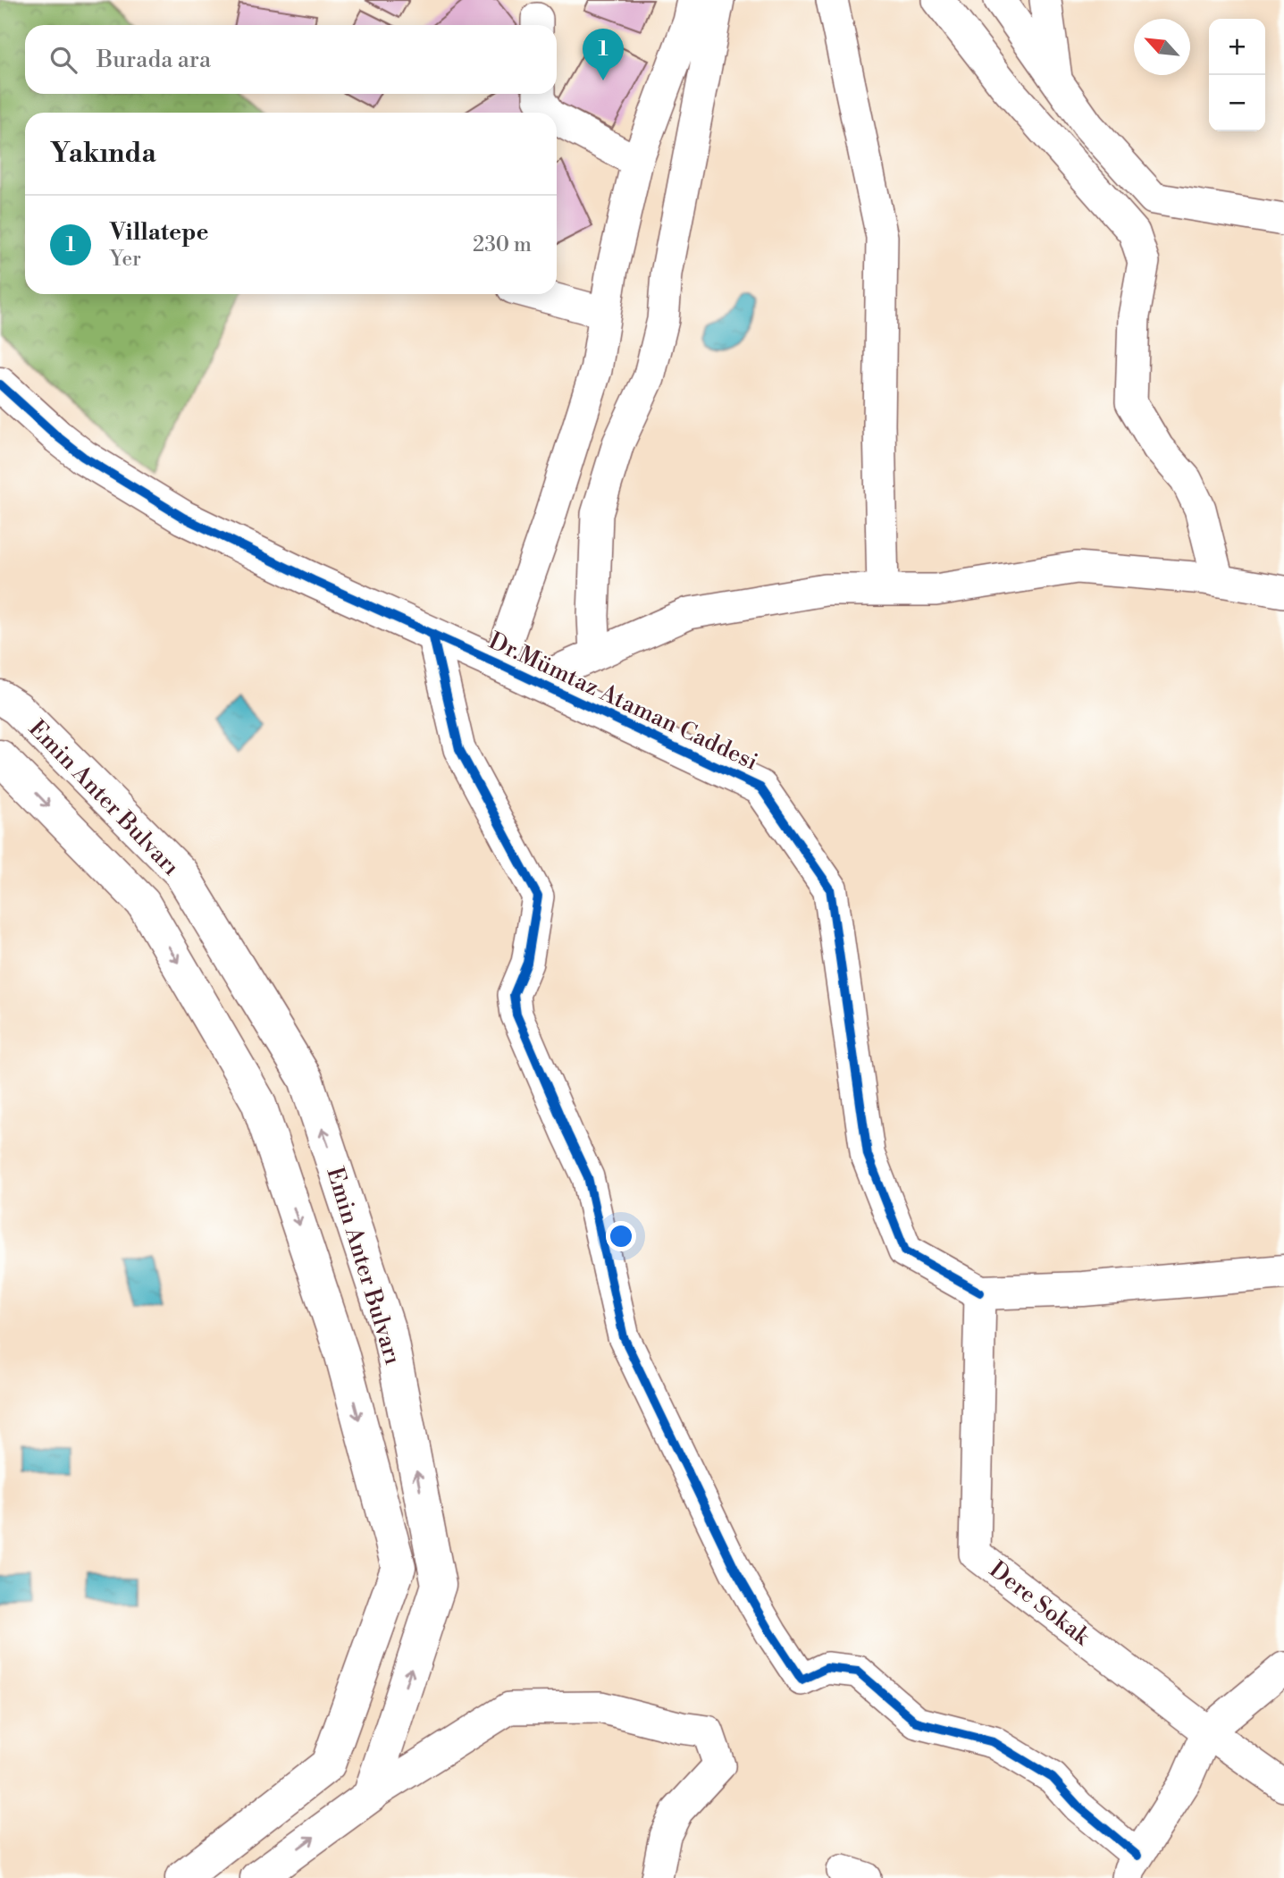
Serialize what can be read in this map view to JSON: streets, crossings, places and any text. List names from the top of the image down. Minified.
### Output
{"streets":{"main road":["Dr.Mümtaz Ataman Caddesi","Emin Anter Bulvarı"],"street":["Dere Sokak"]},"crossings":[["Dr.Mümtaz Ataman Caddesi","Dere Sokak"]],"north":"top left","page":{"map_buttons":["+","−"],"search":"Burada ara","pins":"1","heading":"Yakında","list":[{"mark":"1","name":"Villatepe","note":"Yer","value":"230 m"}]}}
